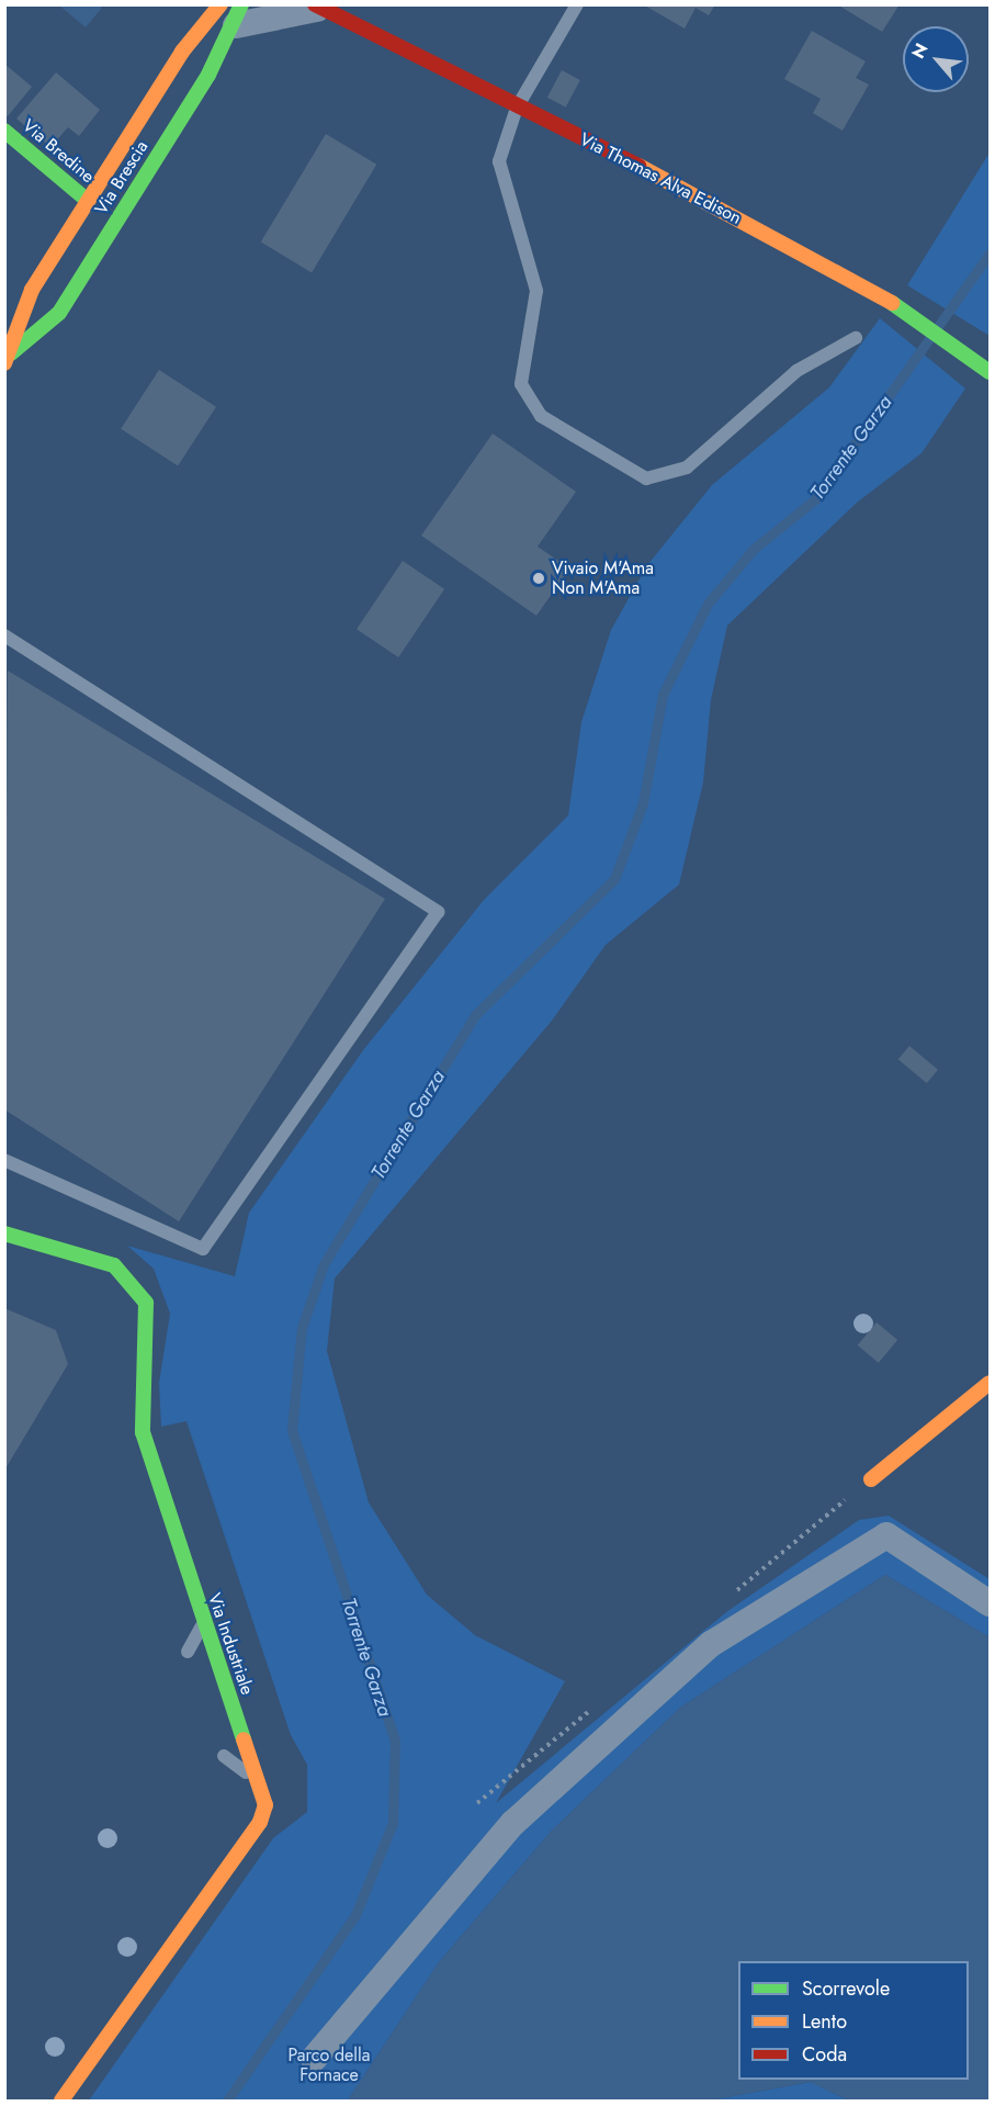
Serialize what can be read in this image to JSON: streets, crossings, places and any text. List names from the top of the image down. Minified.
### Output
{"streets":{"street":["Via Bredine","Via Brescia","Via Thomas Alva Edison","Via Industriale"]},"crossings":[["Via Bredine","Via Brescia"],["Via Brescia","Via Thomas Alva Edison"]],"water":["Torrente Garza"],"parks":["Parco della Fornace"],"places":["Vivaio M'Ama Non M'Ama"],"legend":["Scorrevole","Lento","Coda"],"north":"top left"}
